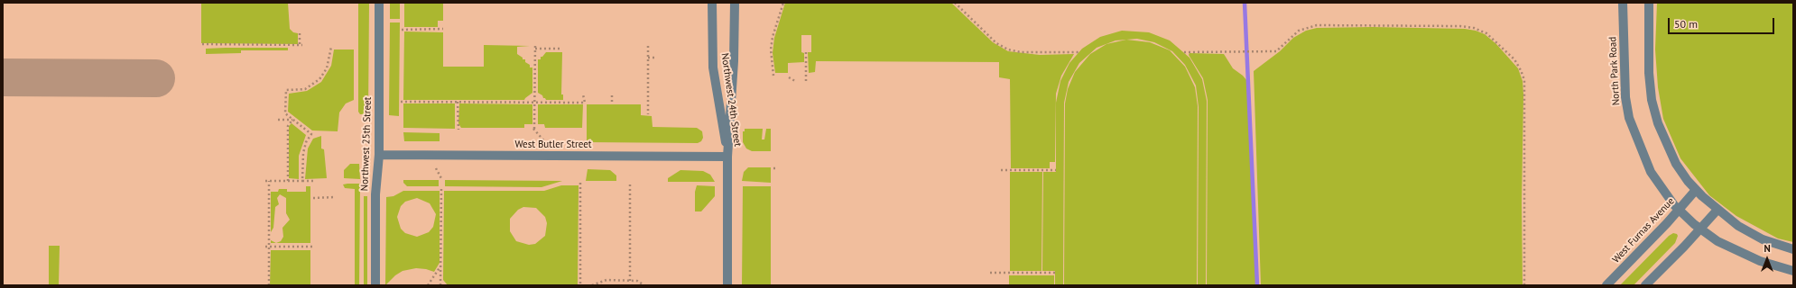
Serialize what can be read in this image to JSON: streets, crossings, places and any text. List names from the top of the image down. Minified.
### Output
{"streets":{"street":["North Park Road","Northwest 24th Street","Northwest 25th Street","West Butler Street","West Furnas Avenue"]},"crossings":[["North Park Road","West Furnas Avenue"],["Northwest 24th Street","West Butler Street"],["Northwest 25th Street","West Butler Street"]],"scale_bar":"50 m","north":"top"}
